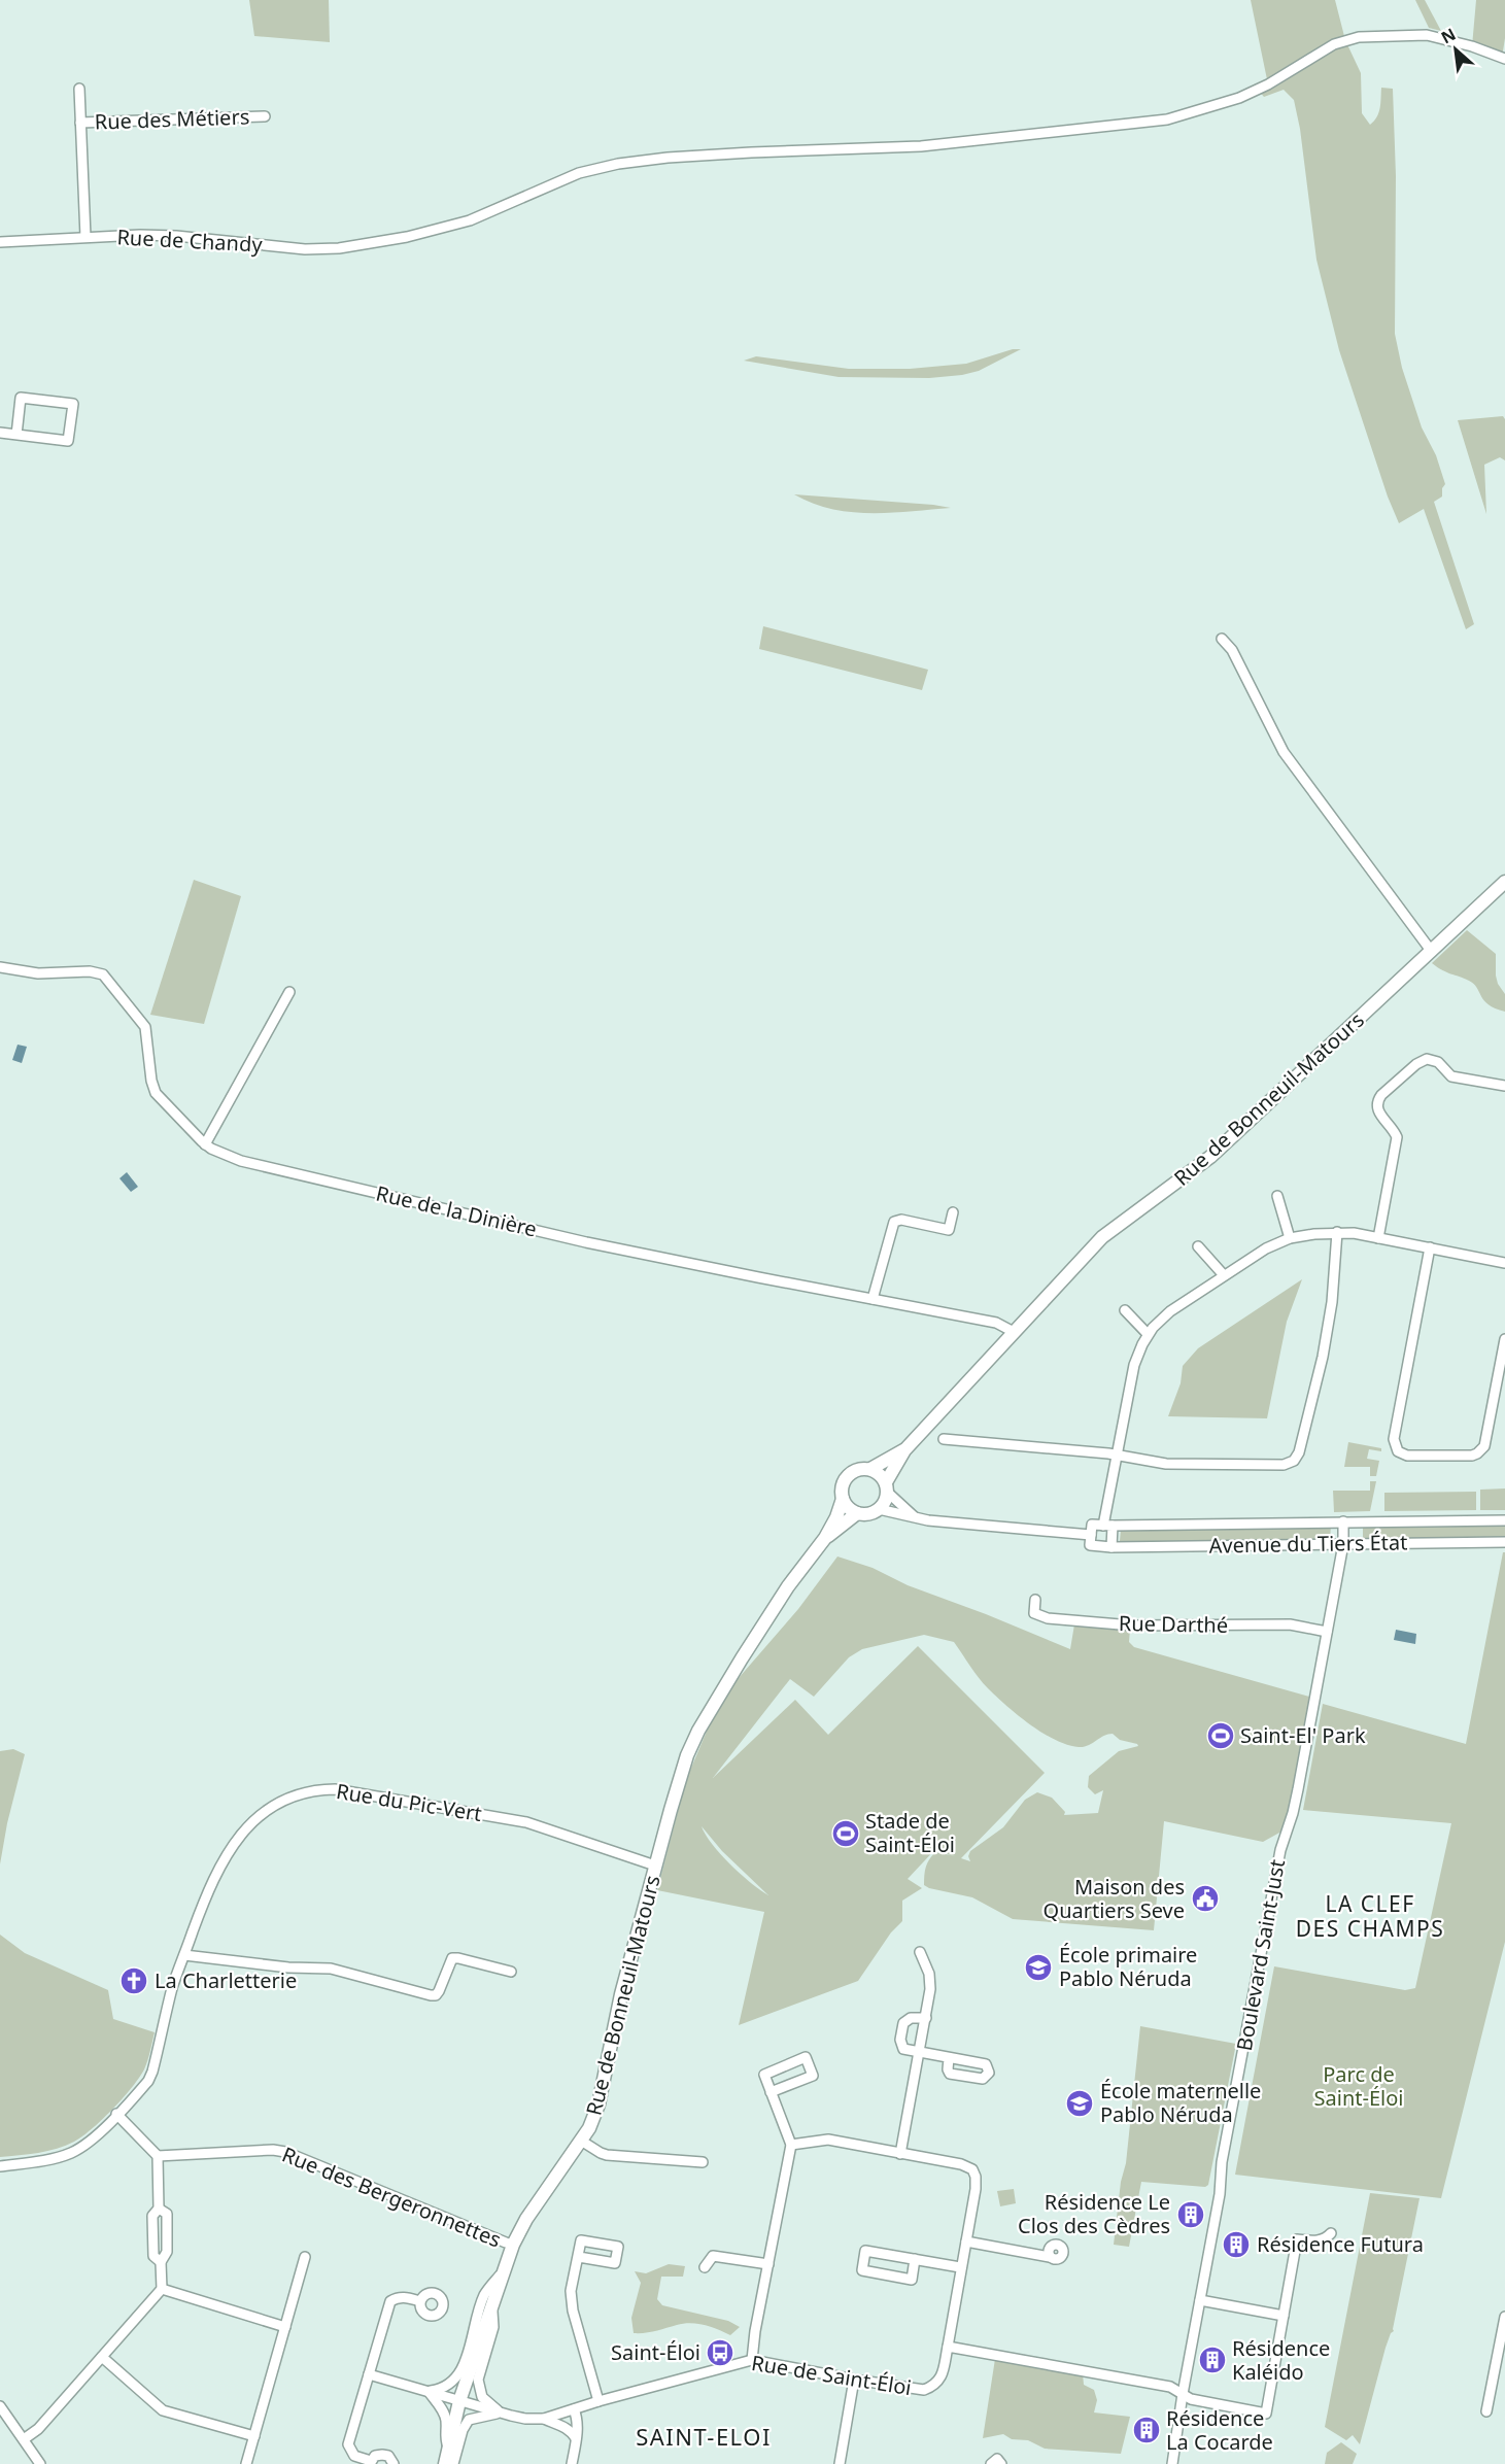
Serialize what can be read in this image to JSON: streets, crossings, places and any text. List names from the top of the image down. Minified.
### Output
{"streets":{"main road":["Rue de Bonneuil-Matours"],"street":["Rue des Métiers","Rue de Chandy","Rue de la Dinière","Avenue du Tiers État","Rue Darthé","Rue du Pic-Vert","Boulevard Saint-Just","Rue des Bergeronnettes","Rue de Saint-Éloi"]},"crossings":[["Rue des Métiers","Rue de Chandy"],["Rue de Bonneuil-Matours","Rue de la Dinière"],["Rue de Bonneuil-Matours","Rue du Pic-Vert"],["Rue de Bonneuil-Matours","Rue des Bergeronnettes"],["Rue de Bonneuil-Matours","Rue de Saint-Éloi"],["Avenue du Tiers État","Boulevard Saint-Just"],["Rue Darthé","Boulevard Saint-Just"]],"districts":["LA CLEF DES CHAMPS","SAINT-ELOI"],"parks":["Parc de Saint-Éloi"],"places":{"sports":["Saint-El' Park","Stade de Saint-Éloi"],"public building":["Maison des Quartiers Seve"],"school or university":["École primaire Pablo Néruda","École maternelle Pablo Néruda"],"church":["La Charletterie"],"building":["Résidence Le Clos des Cèdres","Résidence Futura","Résidence Kaléido","Résidence La Cocarde"],"bus stop":["Saint-Éloi"]},"north":"top left"}
